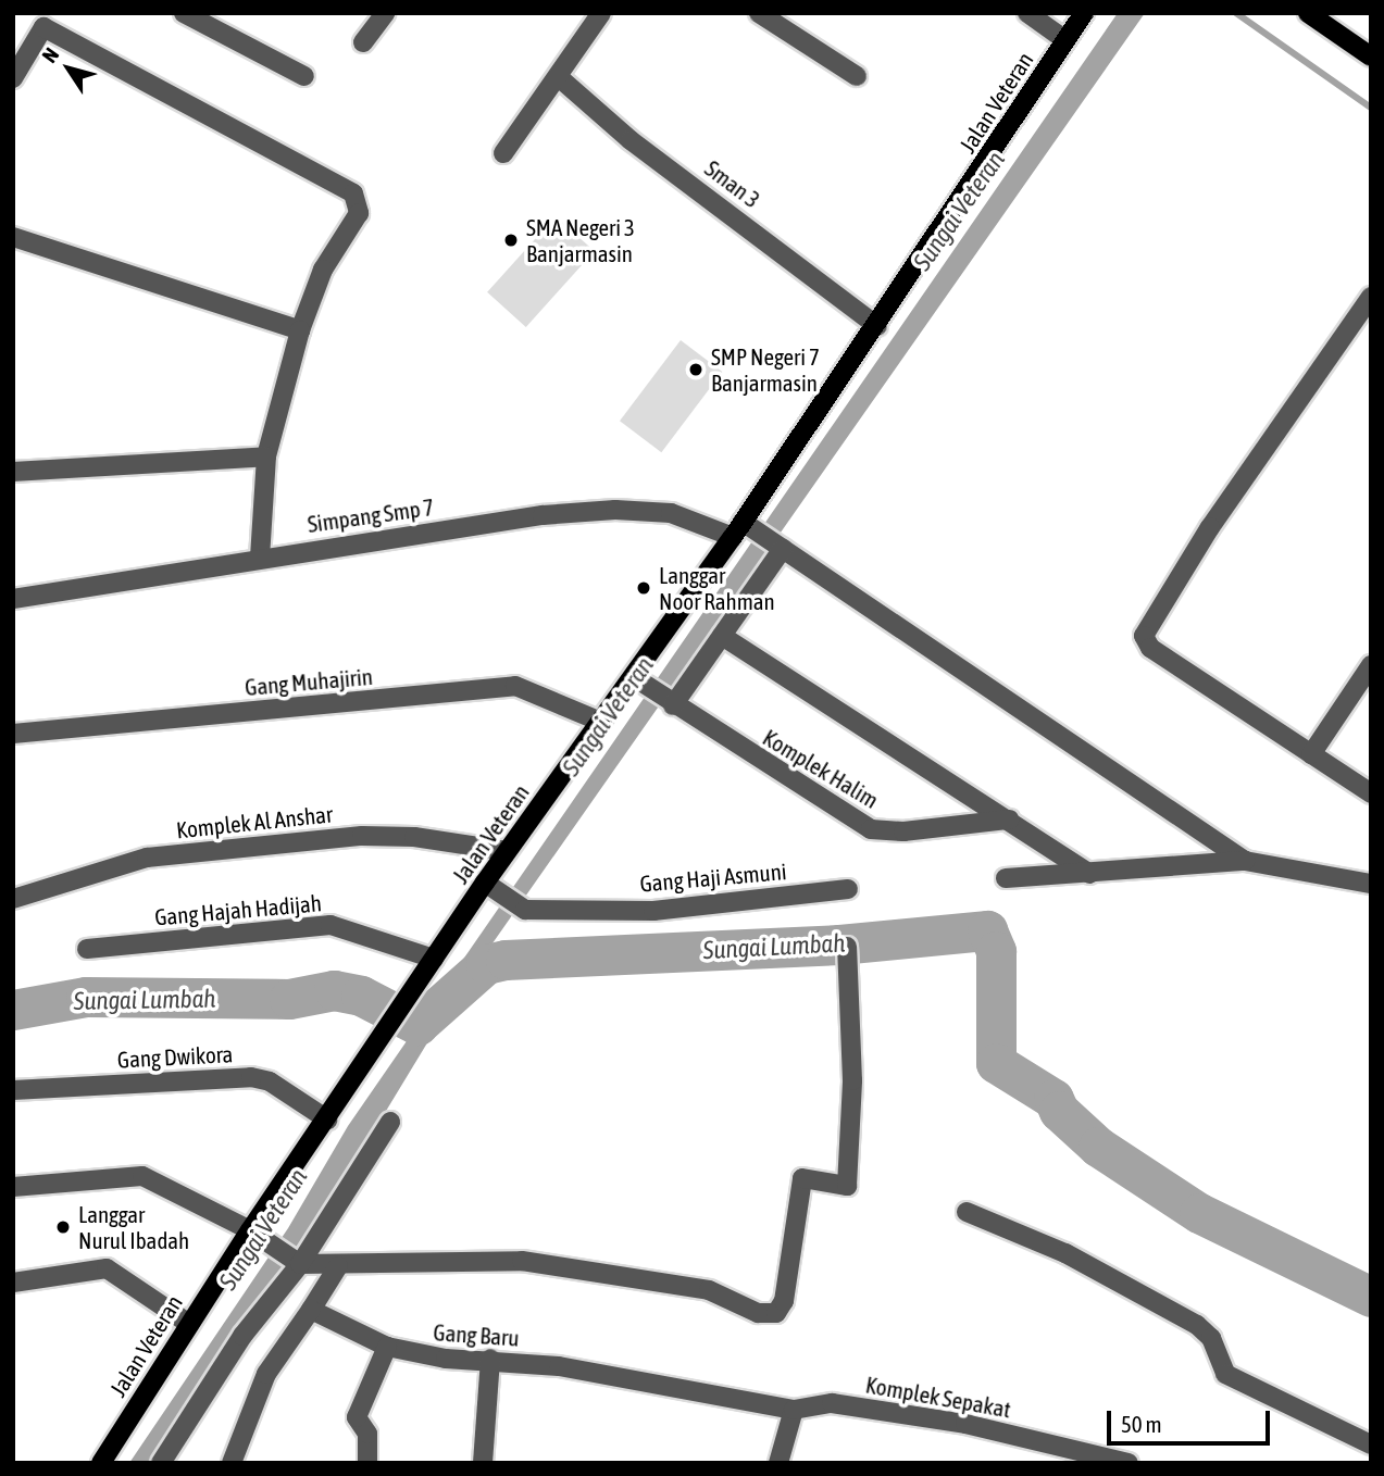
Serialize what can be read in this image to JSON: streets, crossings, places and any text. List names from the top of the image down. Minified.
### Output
{"streets":{"main road":["Jalan Veteran"],"street":["Sman 3","Simpang Smp 7","Gang Muhajirin","Komplek Halim","Komplek Al Anshar","Gang Haji Asmuni","Gang Hajah Hadijah","Gang Dwikora","Gang Baru","Komplek Sepakat"]},"crossings":[["Jalan Veteran","Sman 3"],["Jalan Veteran","Simpang Smp 7"],["Jalan Veteran","Gang Muhajirin"],["Jalan Veteran","Komplek Halim"],["Jalan Veteran","Komplek Al Anshar"],["Jalan Veteran","Gang Haji Asmuni"],["Jalan Veteran","Gang Hajah Hadijah"],["Jalan Veteran","Gang Dwikora"],["Gang Baru","Komplek Sepakat"]],"water":["Sungai Veteran","Sungai Lumbah"],"places":["SMA Negeri 3 Banjarmasin","SMP Negeri 7 Banjarmasin","Langgar Noor Rahman","Langgar Nurul Ibadah"],"scale_bar":"50 m","north":"top left"}
